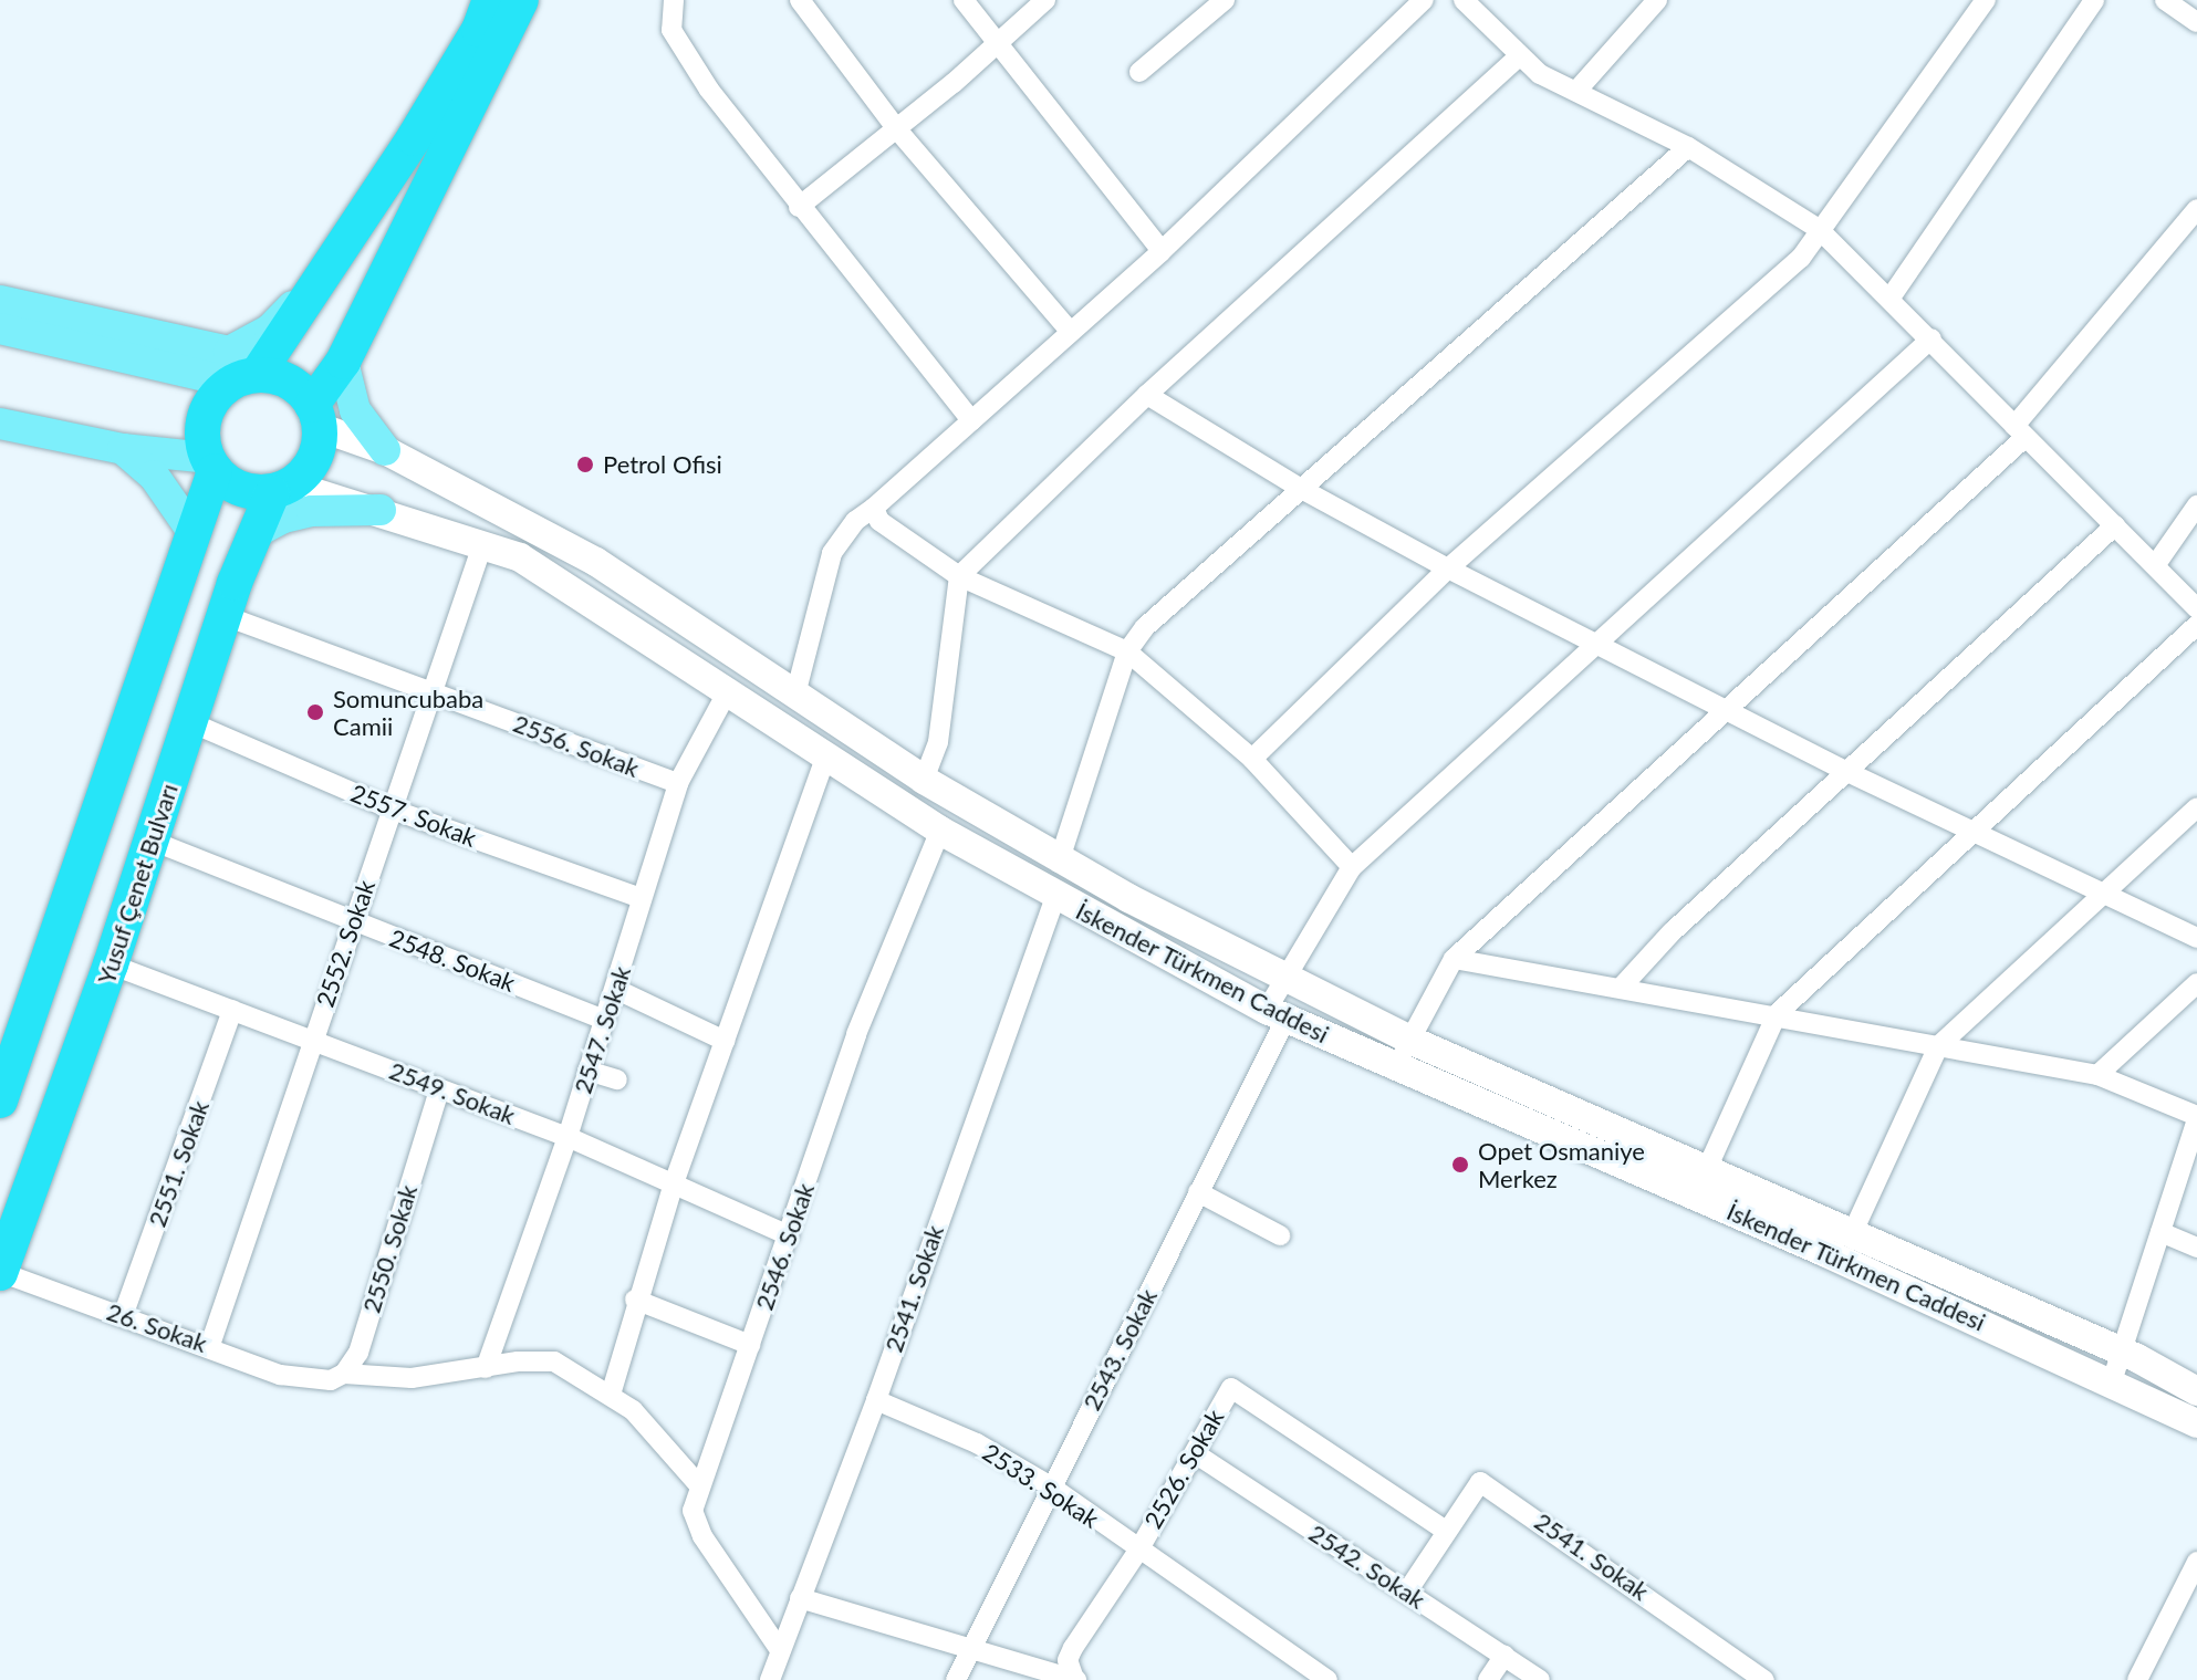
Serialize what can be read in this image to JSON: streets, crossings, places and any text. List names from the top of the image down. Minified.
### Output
{"streets":{"highway":["Yusuf Çenet Bulvarı"],"main road":["İskender Türkmen Caddesi"],"street":["2556. Sokak","2557. Sokak","2552. Sokak","2548. Sokak","2547. Sokak","2549. Sokak","2551. Sokak","2546. Sokak","2550. Sokak","2541. Sokak","26. Sokak","2543. Sokak","2526. Sokak","2533. Sokak","2542. Sokak"]},"crossings":[["2556. Sokak","Yusuf Çenet Bulvarı"],["2556. Sokak","2552. Sokak"],["2556. Sokak","2547. Sokak"],["2557. Sokak","Yusuf Çenet Bulvarı"],["2557. Sokak","2552. Sokak"],["2557. Sokak","2547. Sokak"],["Yusuf Çenet Bulvarı","2548. Sokak"],["Yusuf Çenet Bulvarı","İskender Türkmen Caddesi"],["Yusuf Çenet Bulvarı","2549. Sokak"],["Yusuf Çenet Bulvarı","26. Sokak"],["2552. Sokak","2548. Sokak"],["2552. Sokak","İskender Türkmen Caddesi"],["2552. Sokak","2549. Sokak"],["2552. Sokak","26. Sokak"],["2548. Sokak","2547. Sokak"],["İskender Türkmen Caddesi","2547. Sokak"],["İskender Türkmen Caddesi","2546. Sokak"],["İskender Türkmen Caddesi","2541. Sokak"],["İskender Türkmen Caddesi","2543. Sokak"],["2547. Sokak","2549. Sokak"],["2549. Sokak","2551. Sokak"],["2549. Sokak","2546. Sokak"],["2549. Sokak","2550. Sokak"],["2551. Sokak","26. Sokak"],["2546. Sokak","2541. Sokak"],["2550. Sokak","26. Sokak"],["2541. Sokak","2526. Sokak"],["2541. Sokak","2533. Sokak"],["2541. Sokak","2542. Sokak"],["2543. Sokak","2533. Sokak"],["2526. Sokak","2533. Sokak"],["2526. Sokak","2542. Sokak"]],"places":["Petrol Ofisi","Somuncubaba Camii","Opet Osmaniye Merkez"]}
